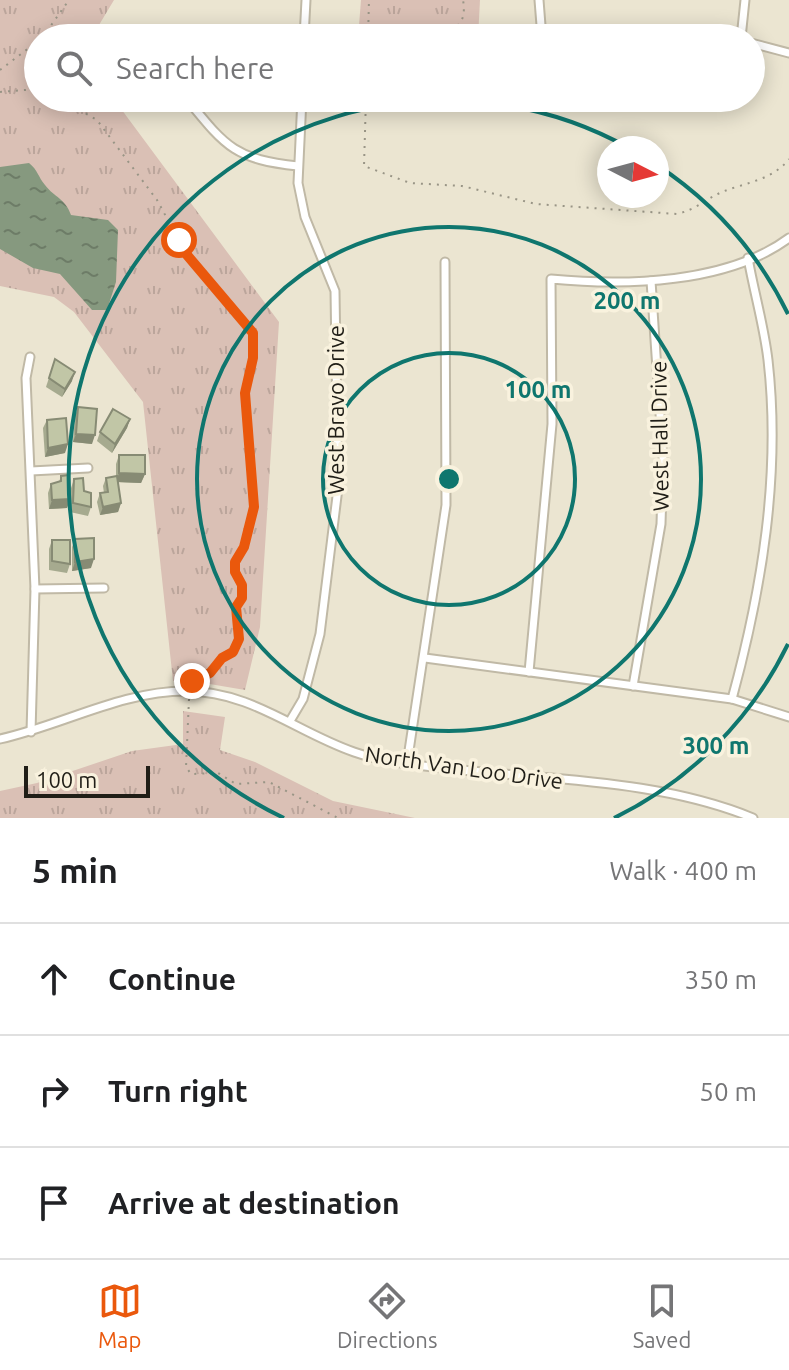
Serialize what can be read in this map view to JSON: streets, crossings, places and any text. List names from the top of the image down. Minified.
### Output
{"streets":{"street":["West Bravo Drive","West Hall Drive","North Van Loo Drive"]},"crossings":[["West Bravo Drive","North Van Loo Drive"]],"scale_bar":"100 m","north":"right","page":{"search":"Search here","scale":"100 m","heading":["5 min","Walk · 400 m"],"list":[["Continue","350 m"],["Turn right","50 m"],"Arrive at destination"],"nav":["Map","Directions","Saved"]},"rings":["200 m","100 m","300 m"]}
